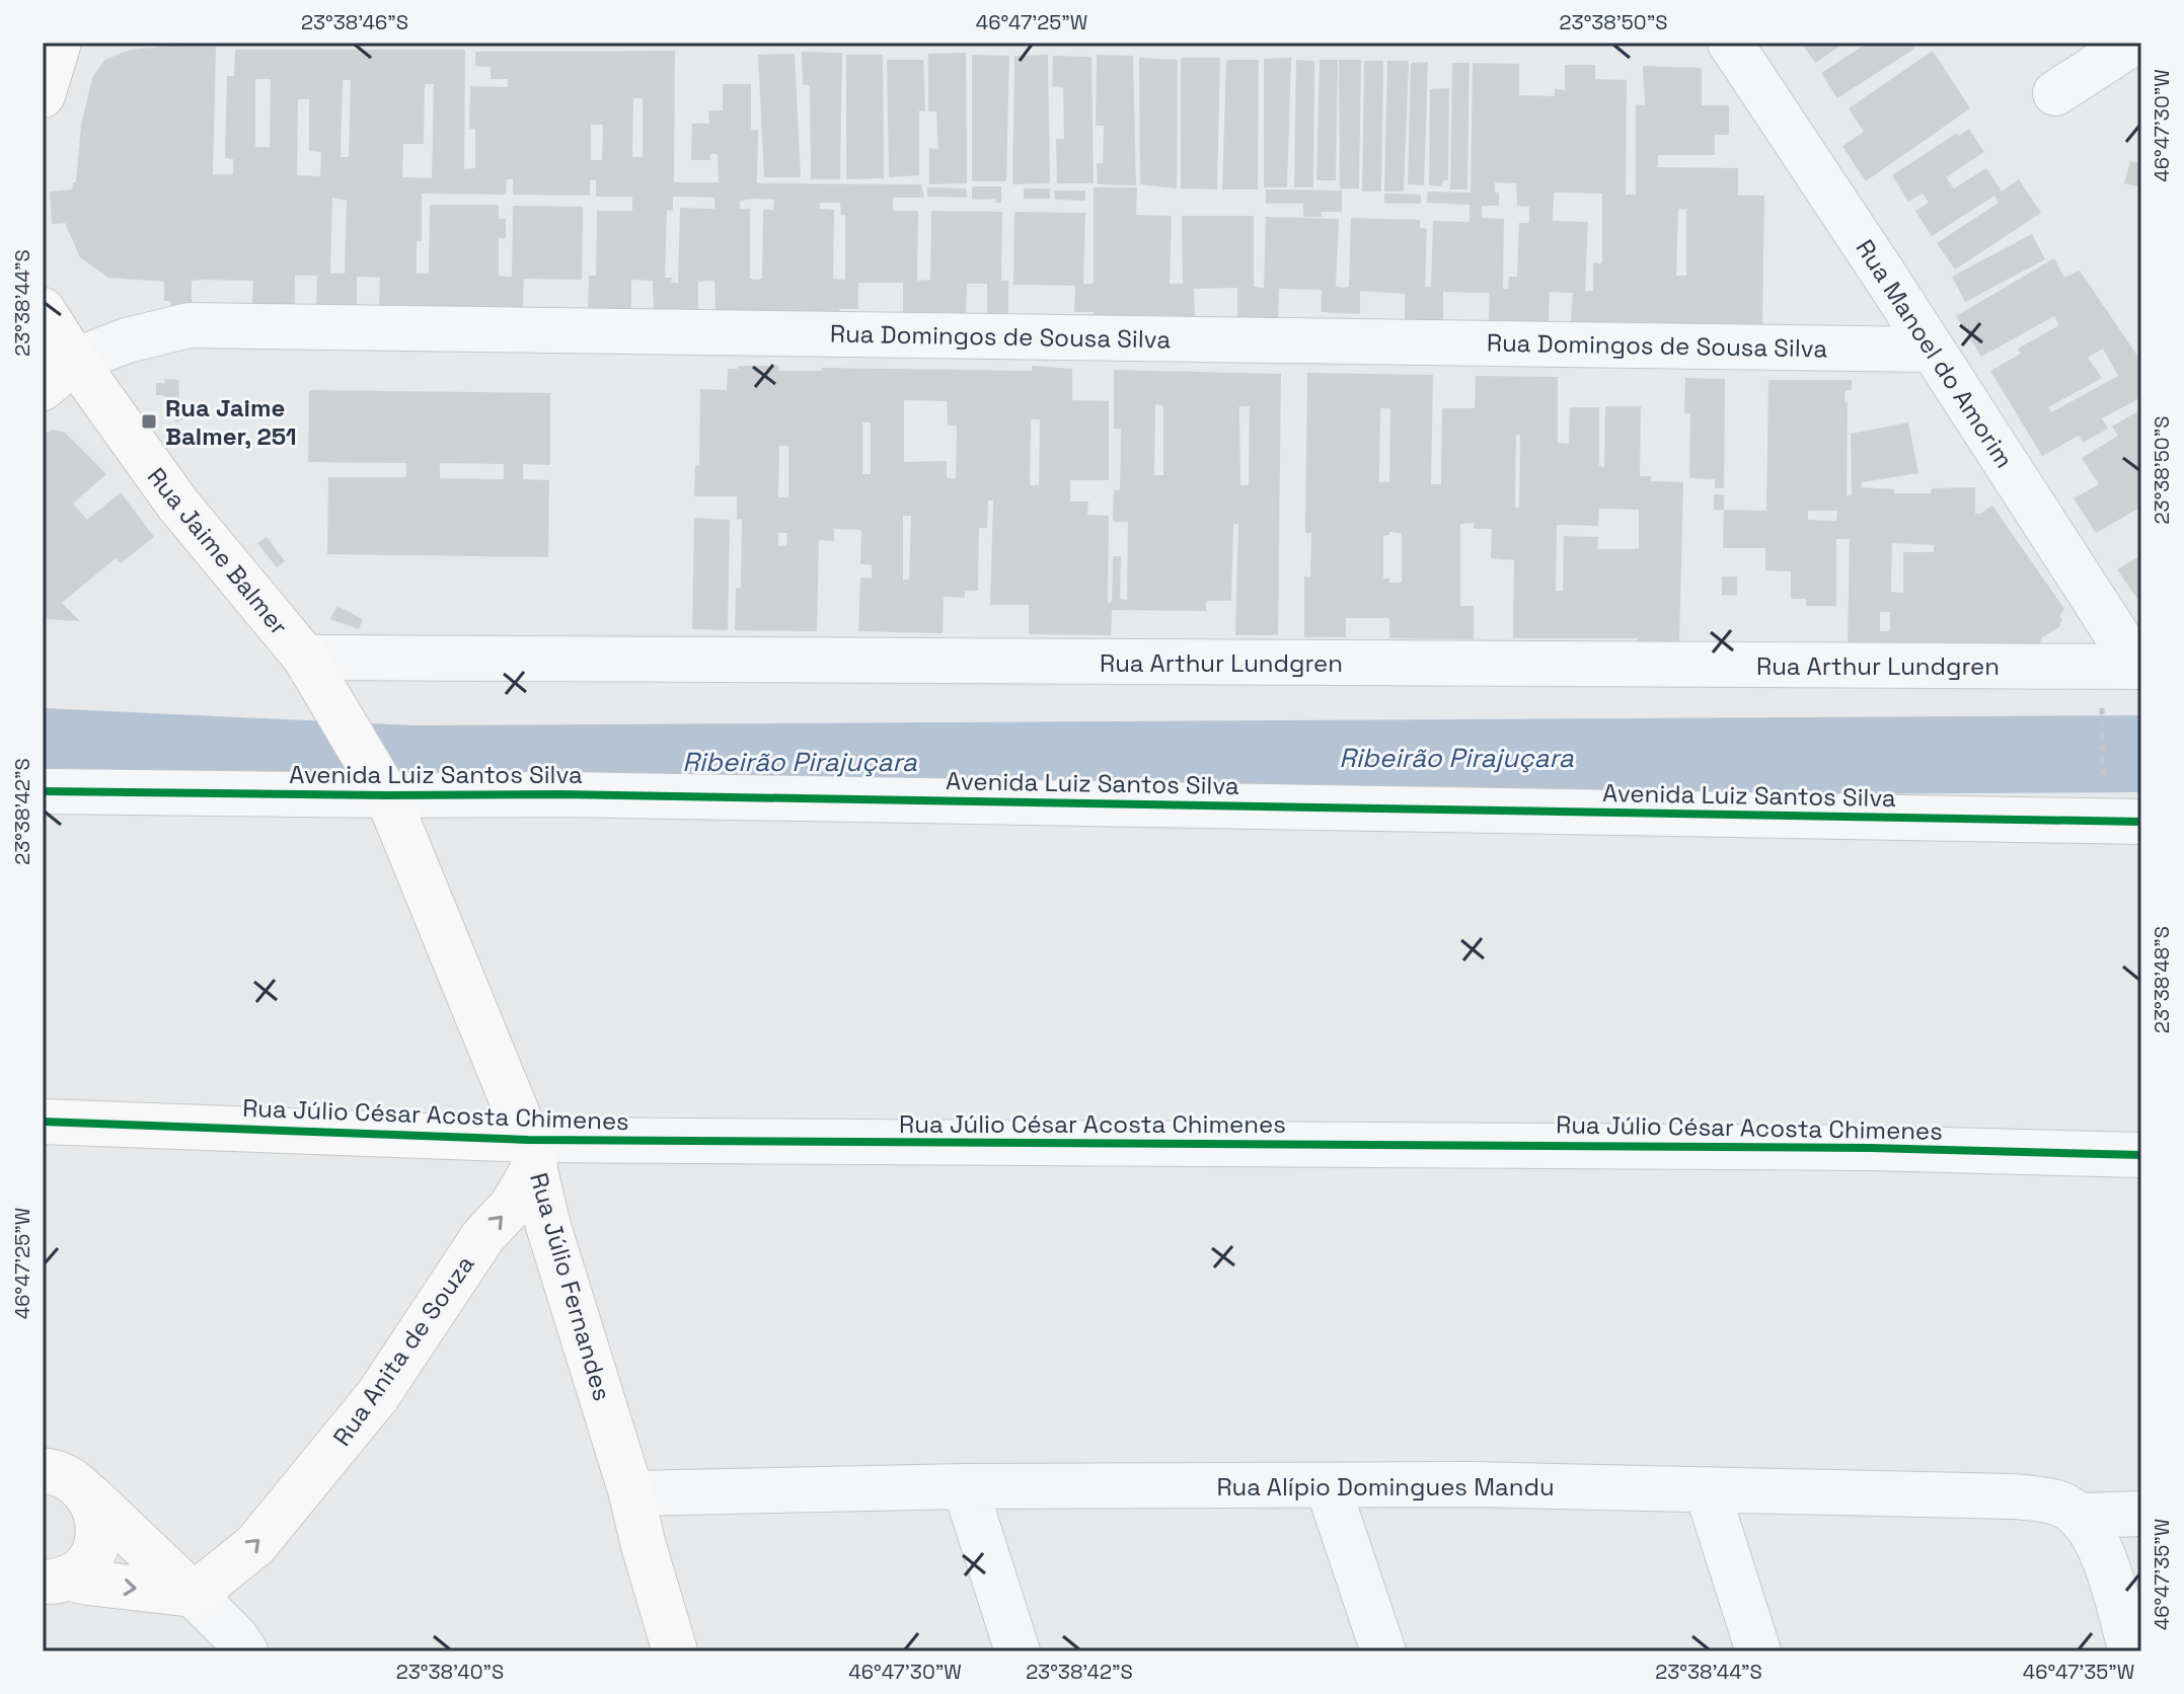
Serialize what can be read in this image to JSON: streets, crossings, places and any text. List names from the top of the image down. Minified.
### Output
{"streets":{"street":["Rua Domingos de Sousa Silva","Rua Manoel do Amorim","Rua Jaime Balmer","Rua Arthur Lundgren","Avenida Luiz Santos Silva","Rua Júlio César Acosta Chimenes","Rua Júlio Fernandes","Rua Anita de Souza","Rua Alípio Domingues Mandu"]},"crossings":[["Rua Domingos de Sousa Silva","Rua Manoel do Amorim"],["Rua Domingos de Sousa Silva","Rua Jaime Balmer"],["Rua Manoel do Amorim","Rua Arthur Lundgren"],["Rua Jaime Balmer","Rua Arthur Lundgren"],["Rua Jaime Balmer","Avenida Luiz Santos Silva"],["Rua Jaime Balmer","Rua Júlio Fernandes"],["Avenida Luiz Santos Silva","Rua Júlio Fernandes"],["Rua Júlio César Acosta Chimenes","Rua Júlio Fernandes"],["Rua Júlio César Acosta Chimenes","Rua Anita de Souza"],["Rua Júlio Fernandes","Rua Anita de Souza"],["Rua Júlio Fernandes","Rua Alípio Domingues Mandu"]],"one_way":["Rua Anita de Souza"],"water":["Ribeirão Pirajuçara"],"places":{"transit":["Rua Jaime Balmer, 251"]},"coordinates":["23°38'46\"S","46°47'25\"W","23°38'50\"S","46°47'30\"W","23°38'44\"S","23°38'42\"S","23°38'48\"S","46°47'35\"W","23°38'40\"S"]}
